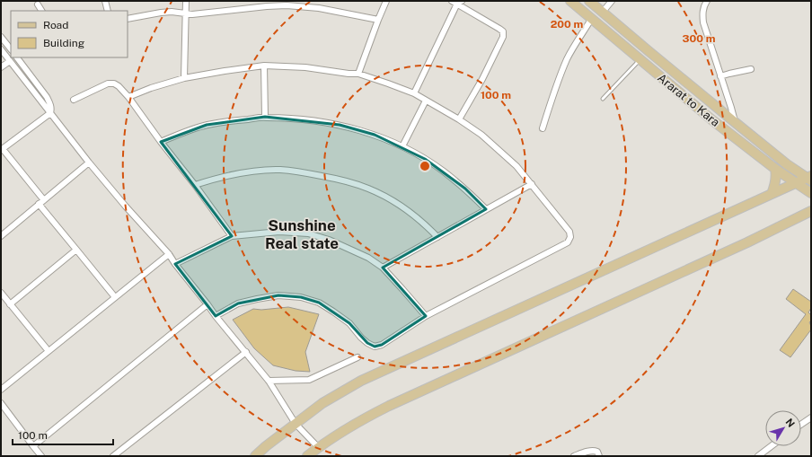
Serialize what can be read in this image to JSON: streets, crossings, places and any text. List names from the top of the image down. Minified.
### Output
{"streets":{"main road":["Ararat to Kara"]},"districts":["Sunshine Real state"],"legend":["Road","Building"],"scale_bar":"100 m","north":"top right","rings":["200 m","300 m","100 m"]}
